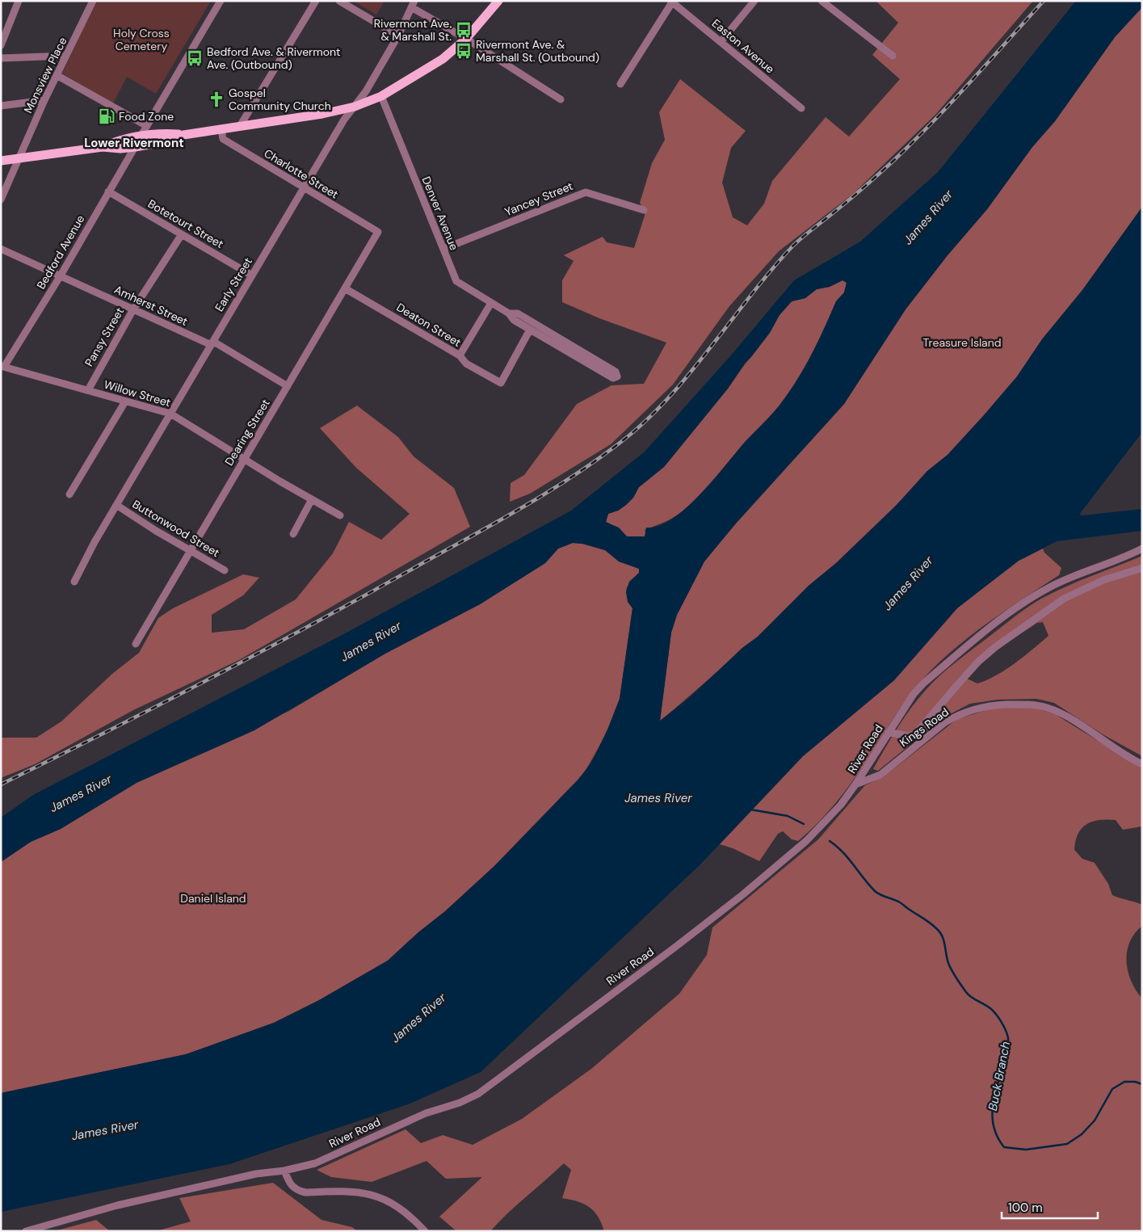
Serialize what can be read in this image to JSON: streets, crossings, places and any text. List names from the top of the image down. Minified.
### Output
{"streets":{"street":["Easton Avenue","Monsview Place","Charlotte Street","Yancey Street","Denver Avenue","Botetourt Street","Bedford Avenue","Early Street","Amherst Street","Deaton Street","Pansy Street","Willow Street","Dearing Street","Buttonwood Street","Kings Road","River Road"]},"crossings":[["Charlotte Street","Early Street"],["Charlotte Street","Dearing Street"],["Yancey Street","Denver Avenue"],["Denver Avenue","Deaton Street"],["Botetourt Street","Bedford Avenue"],["Botetourt Street","Early Street"],["Botetourt Street","Pansy Street"],["Bedford Avenue","Amherst Street"],["Bedford Avenue","Willow Street"],["Early Street","Amherst Street"],["Early Street","Willow Street"],["Early Street","Buttonwood Street"],["Amherst Street","Pansy Street"],["Amherst Street","Dearing Street"],["Deaton Street","Dearing Street"],["Pansy Street","Willow Street"],["Willow Street","Dearing Street"],["Dearing Street","Buttonwood Street"],["Kings Road","River Road"]],"districts":["Lower Rivermont"],"water":["James River","Buck Branch"],"parks":["Holy Cross Cemetery","Treasure Island","Daniel Island"],"places":{"bus stop":["Rivermont Ave. & Marshall St.","Rivermont Ave. & Marshall St. (Outbound)","Bedford Ave. & Rivermont Ave. (Outbound)"],"church":["Gospel Community Church"],"fuel station":["Food Zone"]},"scale_bar":"100 m"}
